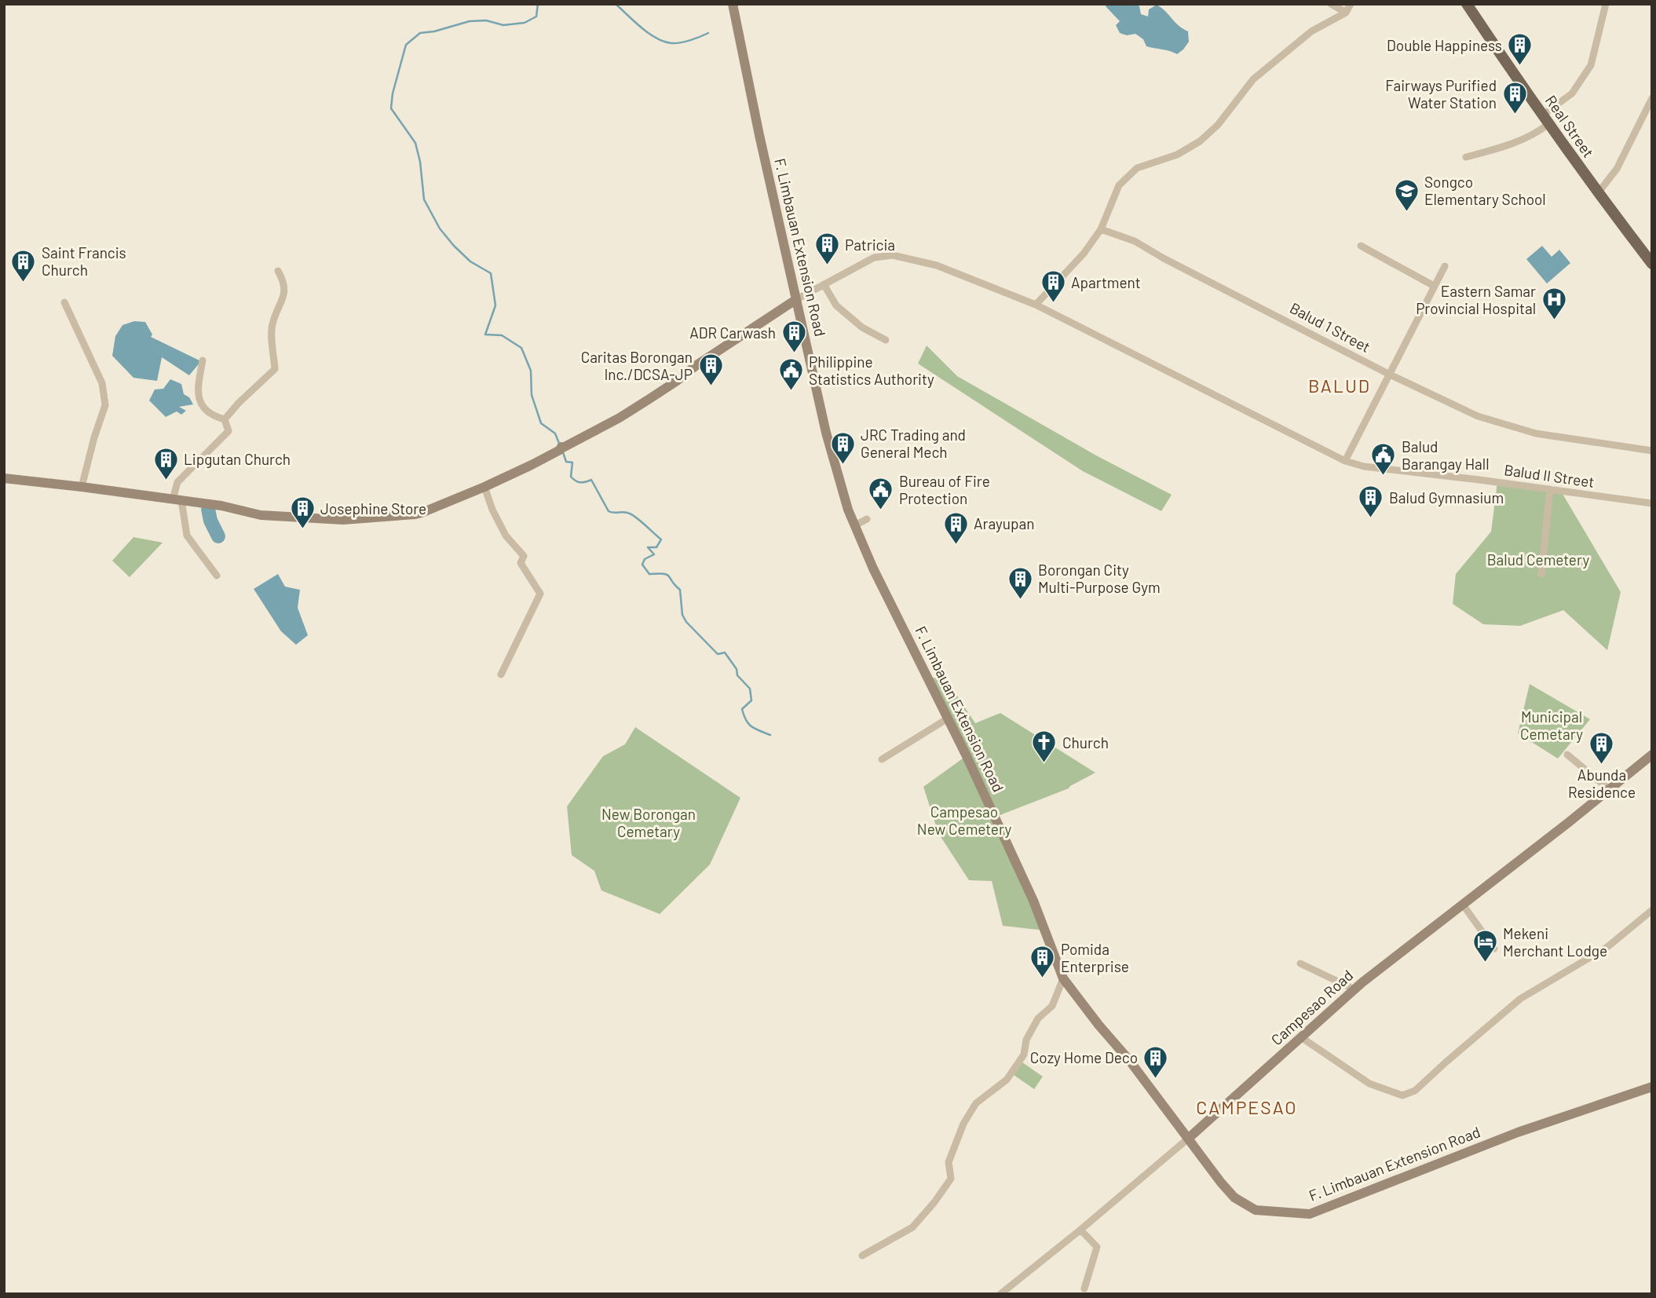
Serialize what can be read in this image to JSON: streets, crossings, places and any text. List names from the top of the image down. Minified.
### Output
{"streets":{"main road":["Real Street"],"street":["F. Limbauan Extension Road","Balud 1 Street","Balud II Street","Campesao Road"]},"crossings":[["F. Limbauan Extension Road","Balud II Street"],["F. Limbauan Extension Road","Campesao Road"]],"districts":["BALUD","CAMPESAO"],"parks":["Balud Cemetery","Municipal Cemetary","Campesao New Cemetery","New Borongan Cemetary"],"places":{"building":["Double Happiness","Fairways Purified Water Station","Patricia","Saint Francis Church","Apartment","ADR Carwash","Caritas Borongan Inc./DCSA-JP","JRC Trading and General Mech","Lipgutan Church","Balud Gymnasium","Josephine Store","Arayupan","Borongan City Multi-Purpose Gym","Abunda Residence","Pomida Enterprise","Cozy Home Deco"],"school or university":["Songco Elementary School"],"hospital":["Eastern Samar Provincial Hospital"],"public building":["Philippine Statistics Authority","Balud Barangay Hall","Bureau of Fire Protection"],"church":["Church"],"hotel":["Mekeni Merchant Lodge"]}}
